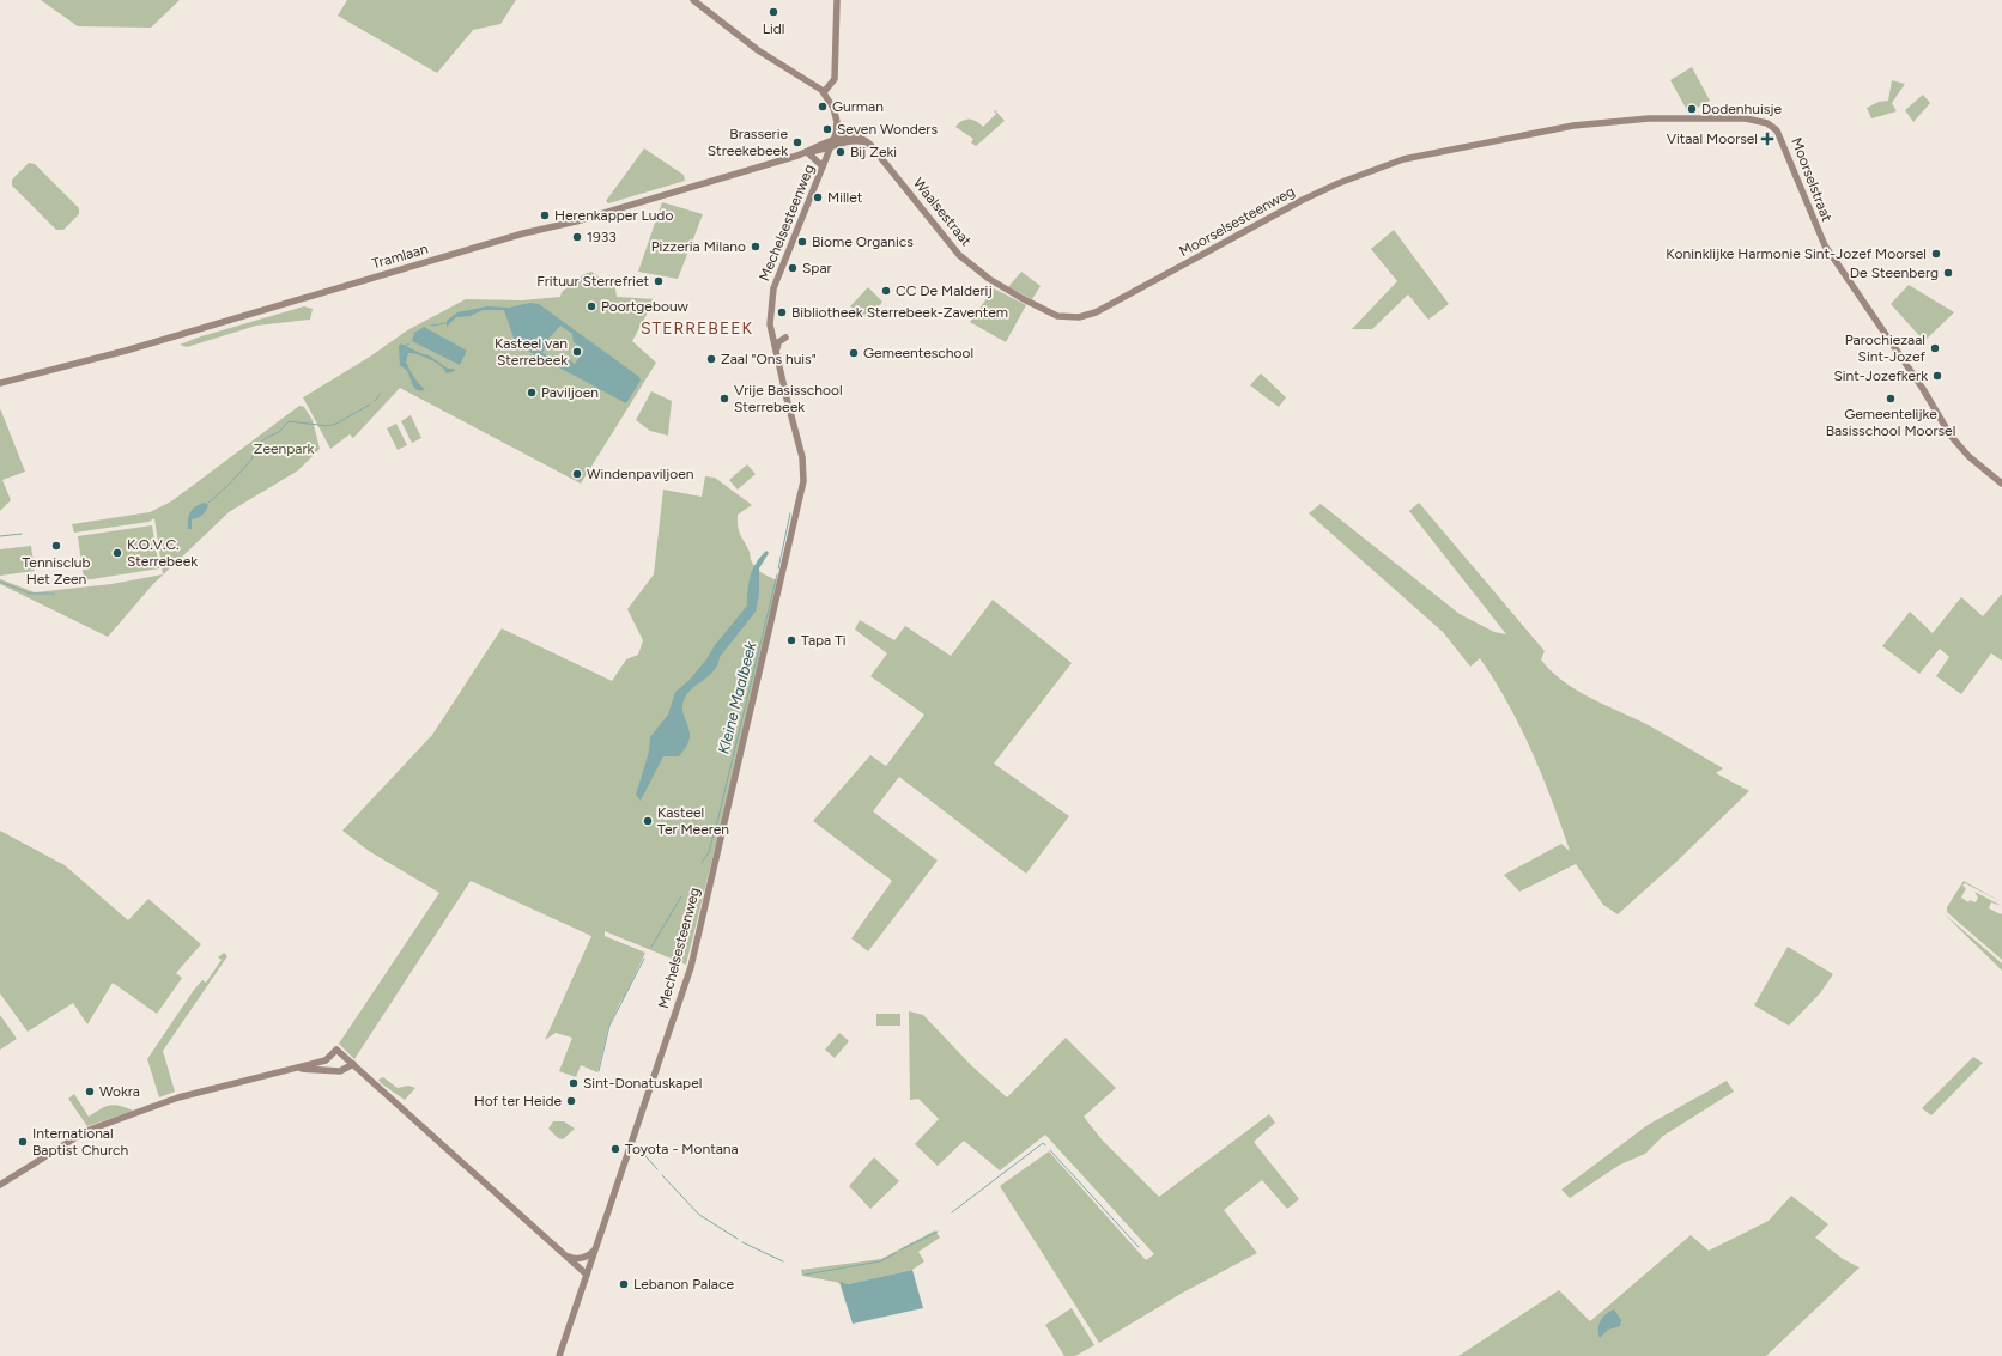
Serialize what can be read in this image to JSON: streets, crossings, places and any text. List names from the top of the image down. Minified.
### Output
{"streets":{"street":["Moorselstraat","Waalsestraat","Moorselsesteenweg","Mechelsesteenweg","Tramlaan"]},"crossings":[["Moorselstraat","Moorselsesteenweg"],["Waalsestraat","Moorselsesteenweg"],["Waalsestraat","Mechelsesteenweg"],["Waalsestraat","Tramlaan"],["Mechelsesteenweg","Tramlaan"]],"districts":["STERREBEEK"],"water":["Kleine Maalbeek"],"parks":["Zeenpark"],"places":{"other":["Lidl","Gurman","Dodenhuisje","Seven Wonders","Brasserie Streekebeek","Bij Zeki","Millet","Herenkapper Ludo","1933","Biome Organics","Pizzeria Milano","Koninklijke Harmonie Sint-Jozef Moorsel","Spar","De Steenberg","Frituur Sterrefriet","CC De Malderij","Poortgebouw","Bibliotheek Sterrebeek-Zaventem","Parochiezaal Sint-Jozef","Kasteel van Sterrebeek","Gemeenteschool","Zaal \"Ons huis\"","Sint-Jozefkerk","Paviljoen","Vrije Basisschool Sterrebeek","Gemeentelijke Basisschool Moorsel","Windenpaviljoen","Tennisclub Het Zeen","K.O.V.C. Sterrebeek","Tapa Ti","Kasteel Ter Meeren","Sint-Donatuskapel","Wokra","Hof ter Heide","International Baptist Church","Toyota - Montana","Lebanon Palace"],"health":["Vitaal Moorsel"]}}
